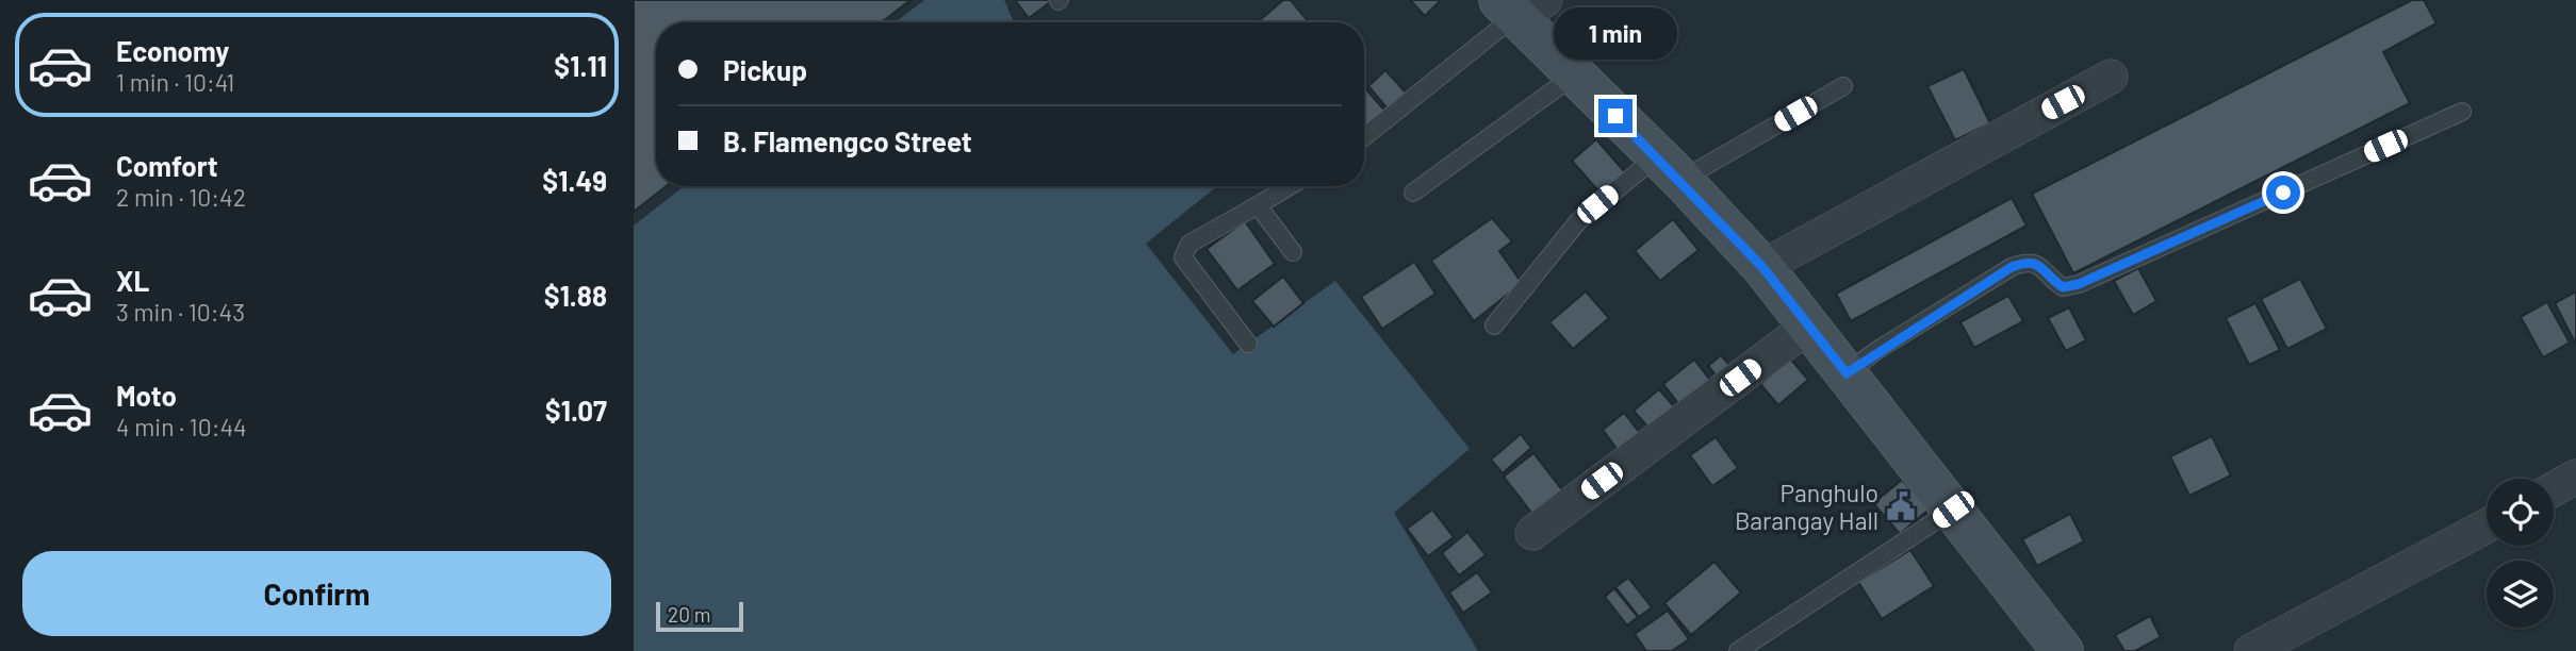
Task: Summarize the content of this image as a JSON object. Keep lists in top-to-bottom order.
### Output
{
  "places": {
    "public building": ["Panghulo Barangay Hall"]
  },
  "scale_bar": "20 m",
  "page": {
    "bubble": "1 min",
    "list": [
      {
        "name": "Economy",
        "note": "1 min · 10:41",
        "value": "$1.11"
      },
      {
        "name": "Comfort",
        "note": "2 min · 10:42",
        "value": "$1.49"
      },
      {
        "name": "XL",
        "note": "3 min · 10:43",
        "value": "$1.88"
      },
      {
        "name": "Moto",
        "note": "4 min · 10:44",
        "value": "$1.07"
      }
    ],
    "banner": ["Pickup", "B. Flamengco Street"],
    "buttons": "Confirm",
    "scale": "20 m"
  }
}
